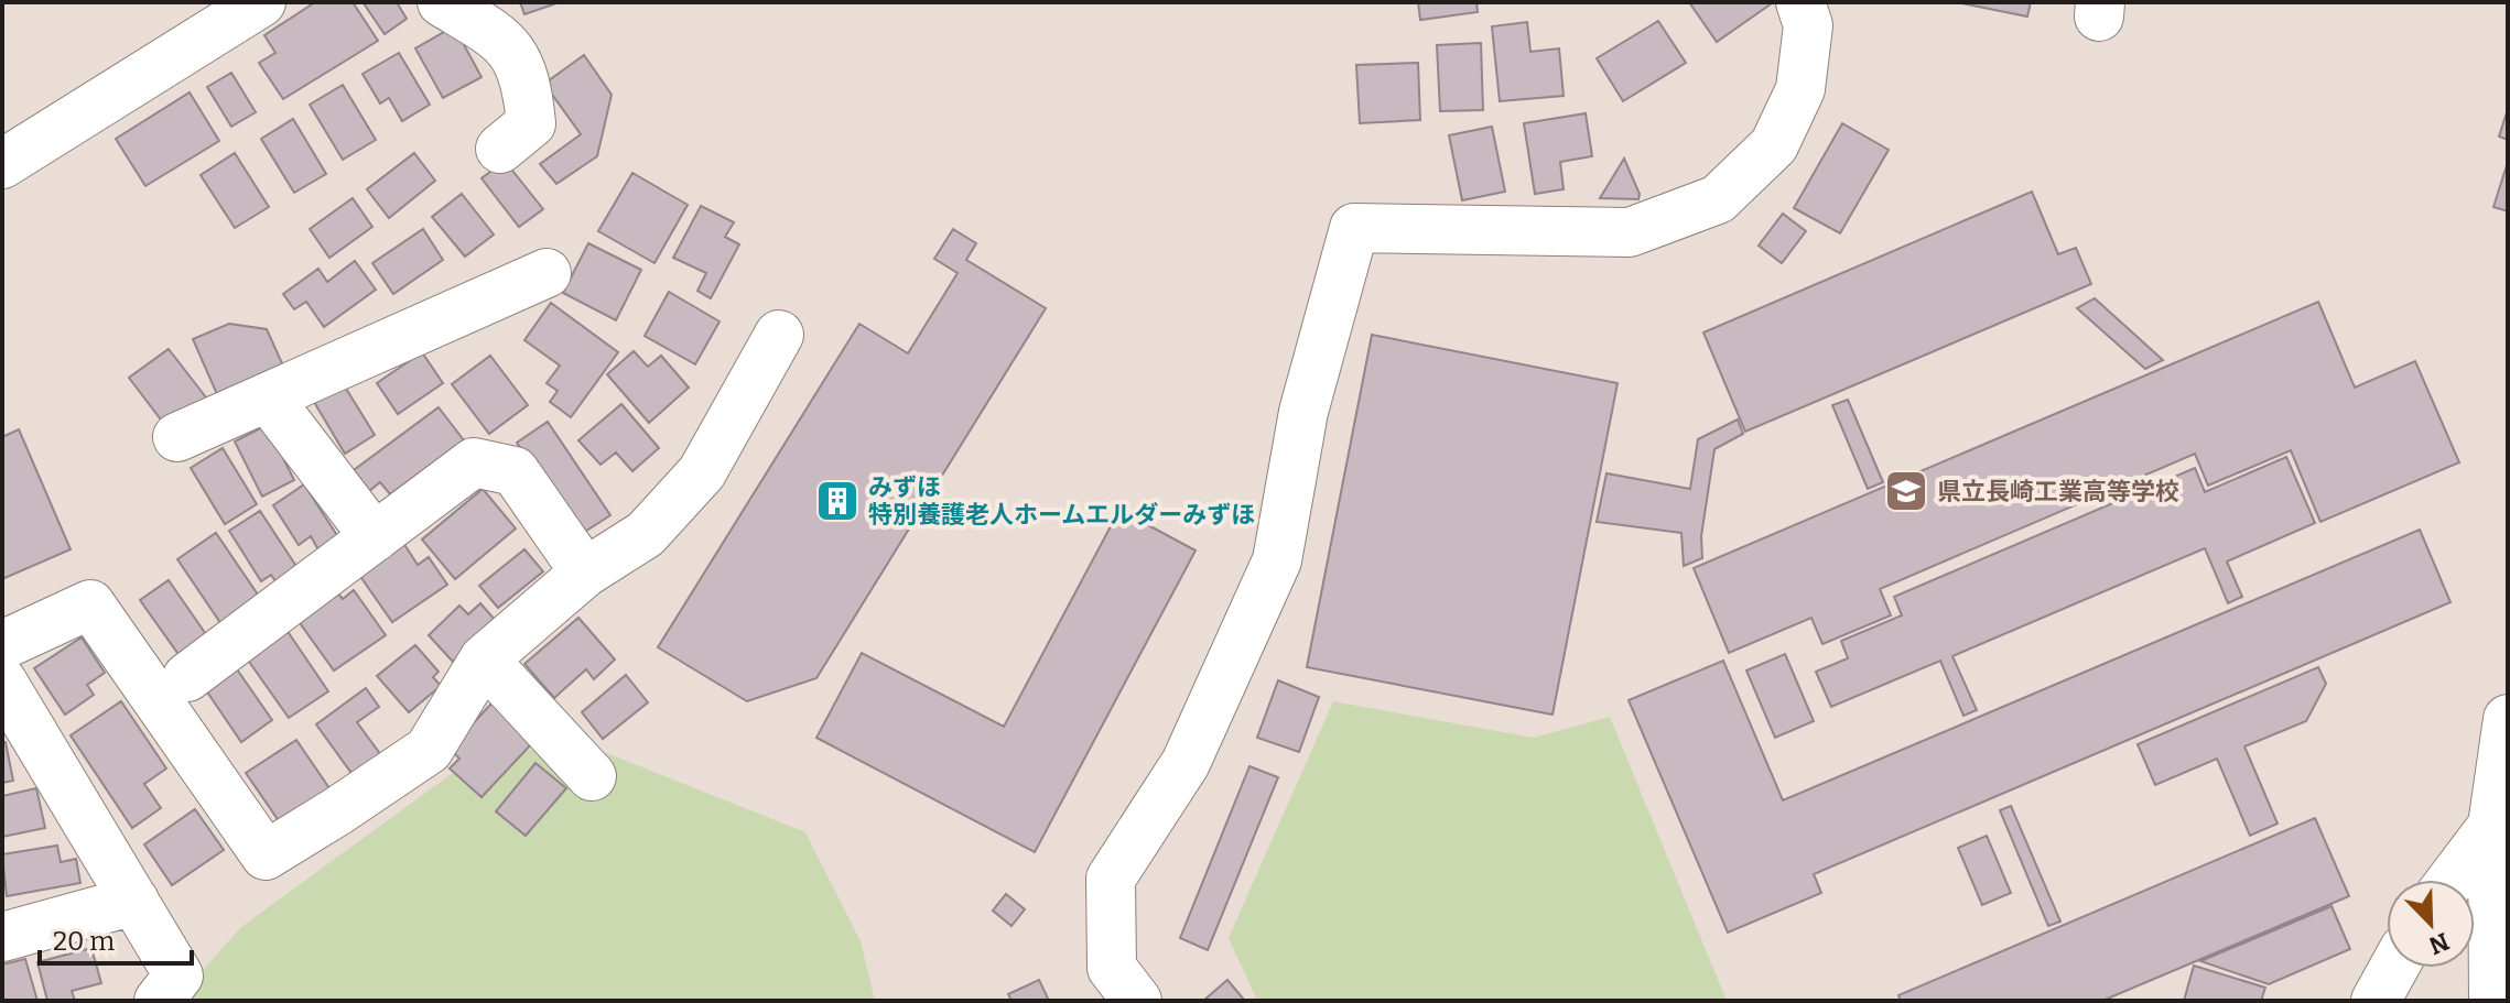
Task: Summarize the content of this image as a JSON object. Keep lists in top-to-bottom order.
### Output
{
  "places": {
    "school or university": ["県立長崎工業高等学校"],
    "building": ["みずほ 特別養護老人ホームエルダーみずほ"]
  },
  "scale_bar": "20 m",
  "north": "bottom right"
}
